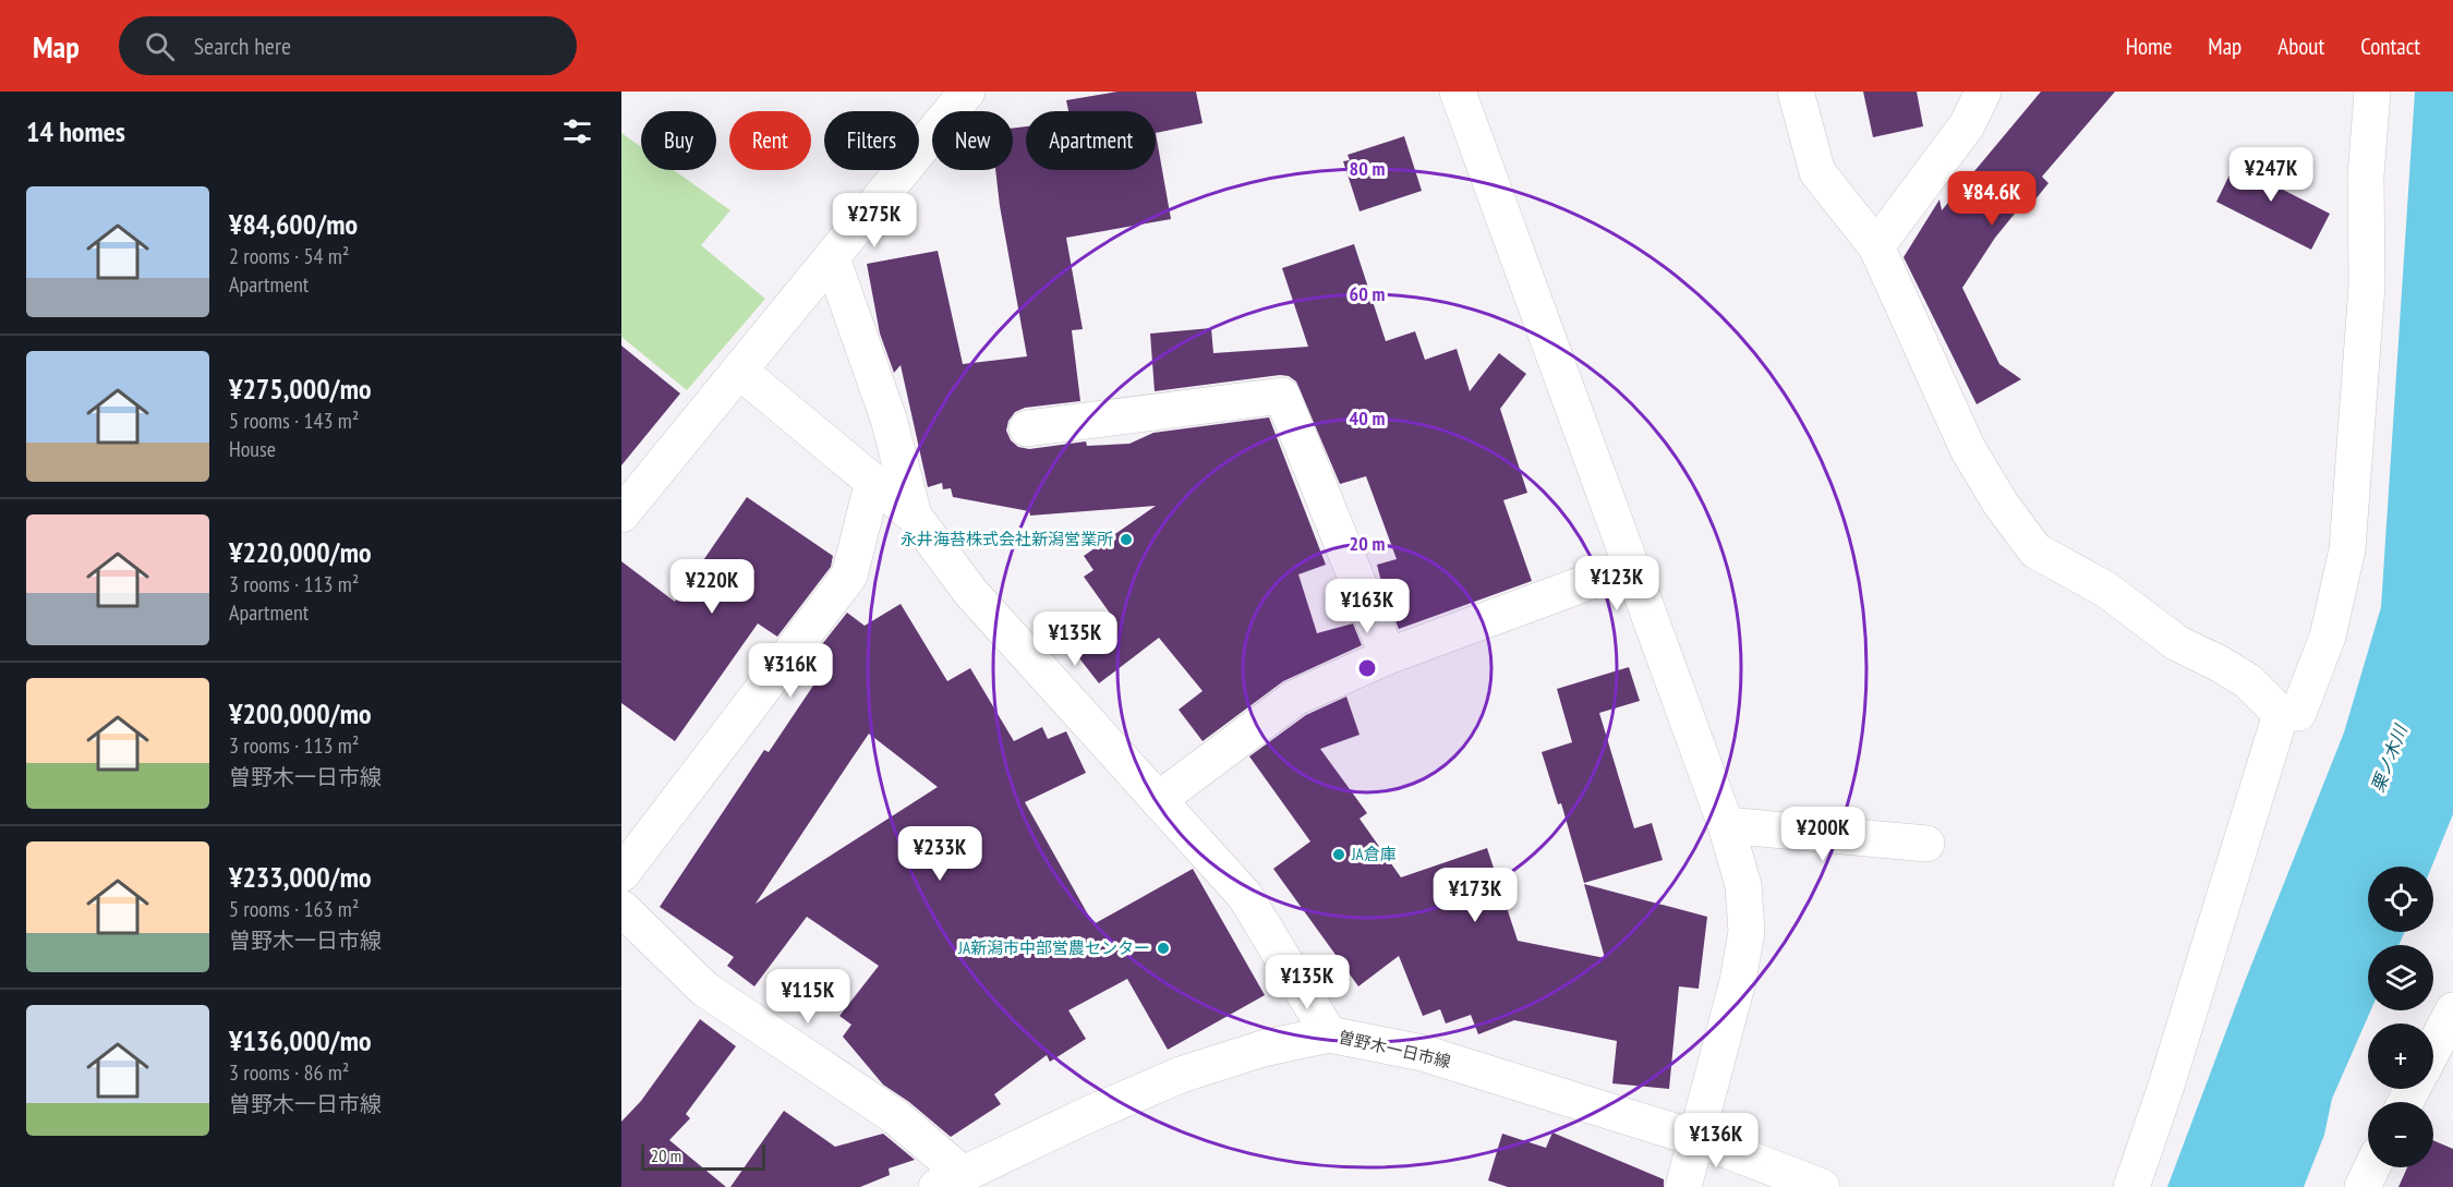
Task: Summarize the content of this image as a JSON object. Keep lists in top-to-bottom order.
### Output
{
  "streets": {
    "street": ["曽野木一日市線"]
  },
  "water": ["栗ノ木川"],
  "places": ["永井海苔株式会社新潟営業所", "JA倉庫", "JA新潟市中部営農センター"],
  "scale_bar": "20 m",
  "page": {
    "header": "Map",
    "search": "Search here",
    "nav": [
      "Home",
      "Map",
      "About",
      "Contact"
    ],
    "heading": "14 homes",
    "chip": [
      "Buy",
      "Rent",
      "Filters",
      "New",
      "Apartment"
    ],
    "price": [
      "¥247K",
      "¥84.6K",
      "¥275K",
      "¥123K",
      "¥220K",
      "¥163K",
      "¥135K",
      "¥316K",
      "¥200K",
      "¥233K",
      "¥173K",
      "¥135K",
      "¥115K",
      "¥136K"
    ],
    "list": [
      {
        "name": "¥84,600/mo",
        "note": "2 rooms · 54 m² · Apartment"
      },
      {
        "name": "¥275,000/mo",
        "note": "5 rooms · 143 m² · House"
      },
      {
        "name": "¥220,000/mo",
        "note": "3 rooms · 113 m² · Apartment"
      },
      {
        "name": "¥200,000/mo",
        "note": "3 rooms · 113 m² · 曽野木一日市線"
      },
      {
        "name": "¥233,000/mo",
        "note": "5 rooms · 163 m² · 曽野木一日市線"
      },
      {
        "name": "¥136,000/mo",
        "note": "3 rooms · 86 m² · 曽野木一日市線"
      }
    ],
    "map_buttons": ["+", "−"],
    "scale": "20 m"
  },
  "rings": [
    "80 m",
    "60 m",
    "40 m",
    "20 m"
  ]
}
